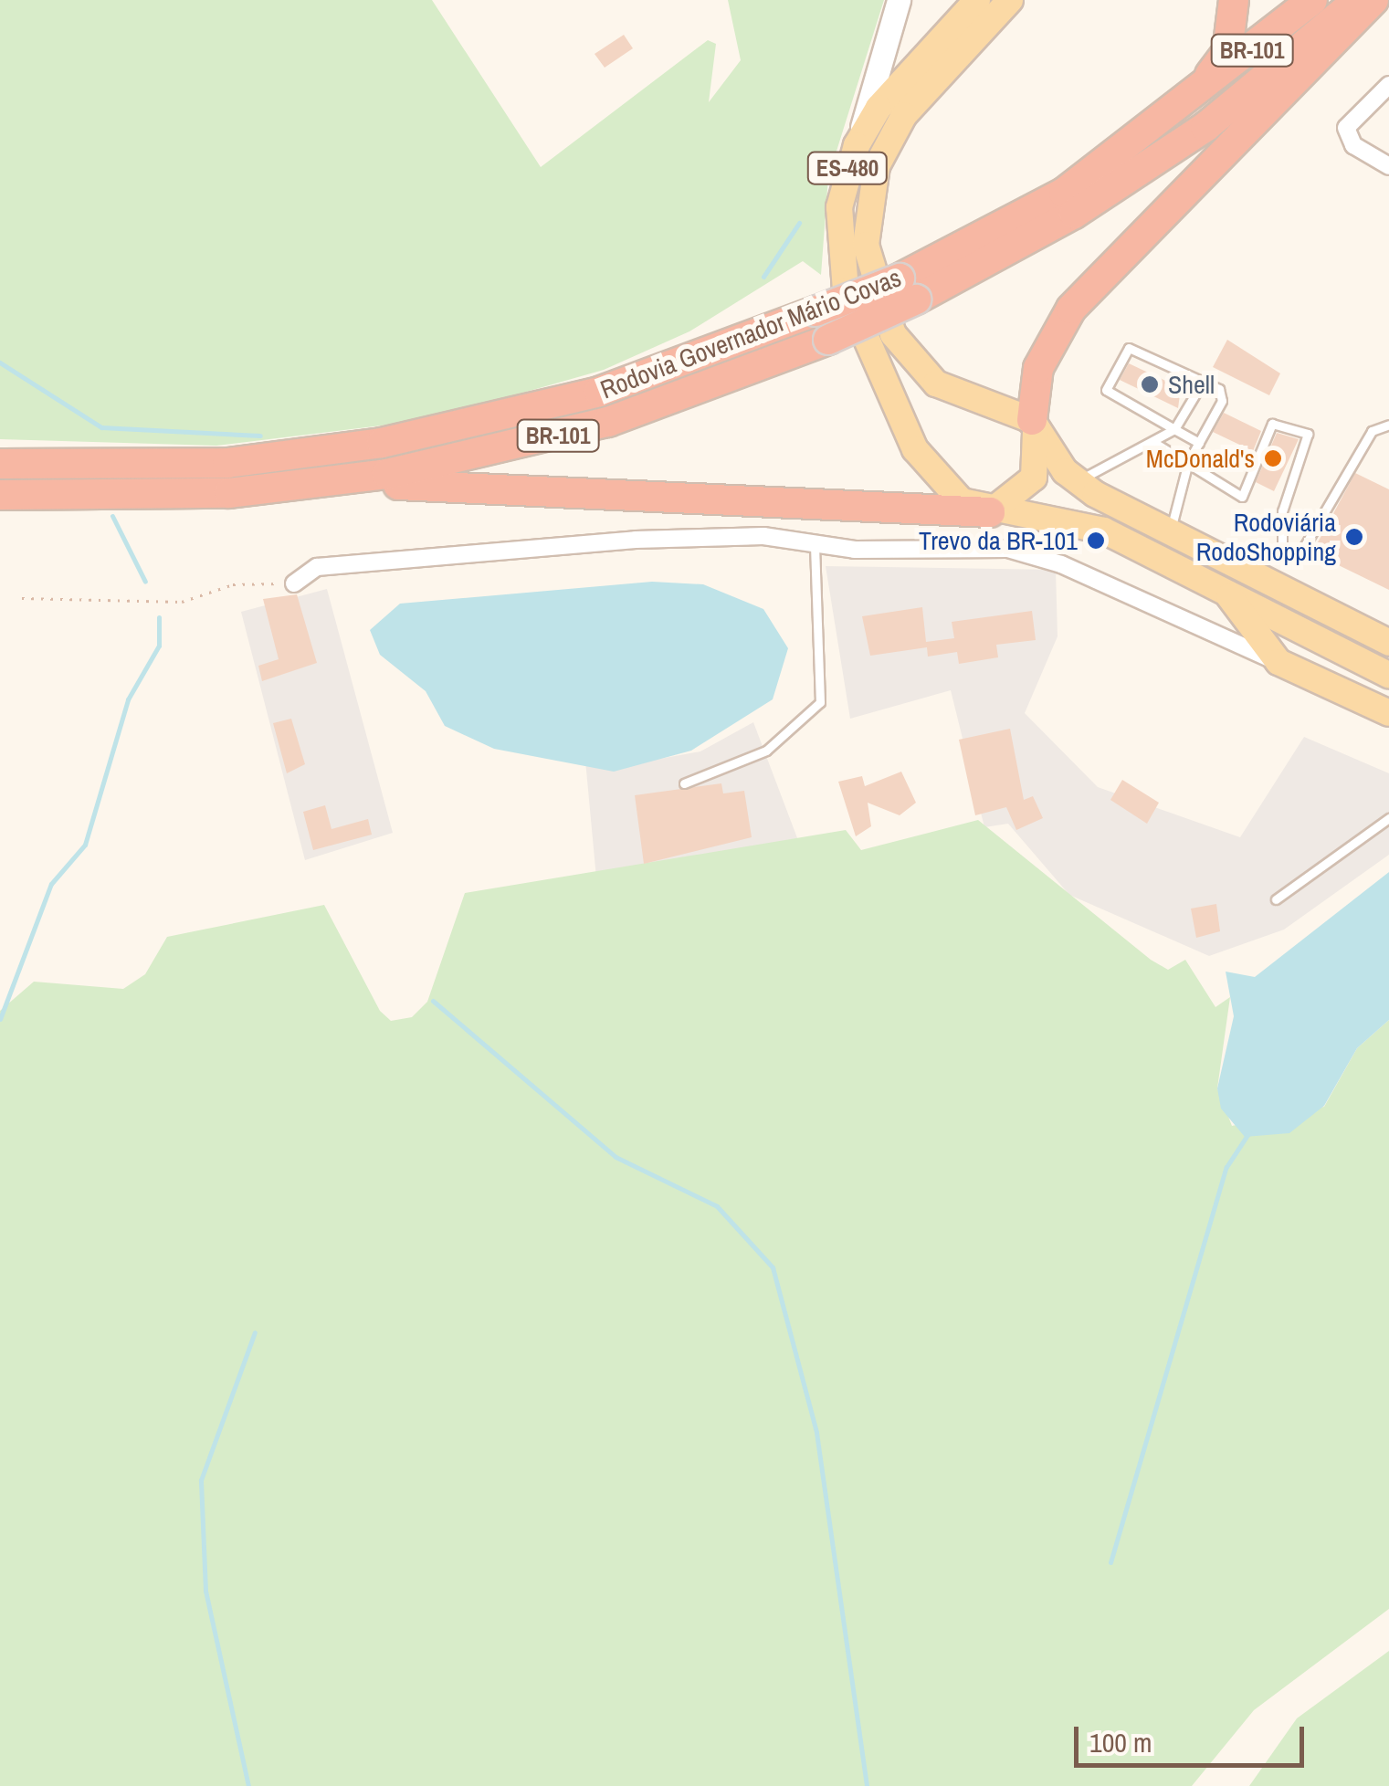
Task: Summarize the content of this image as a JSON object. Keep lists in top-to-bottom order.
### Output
{
  "streets": {
    "highway": ["BR-101", "Rodovia Governador Mário Covas"],
    "main road": ["ES-480"]
  },
  "places": [
    "Shell",
    "McDonald's",
    "Rodoviária RodoShopping",
    "Trevo da BR-101"
  ],
  "scale_bar": "100 m"
}
